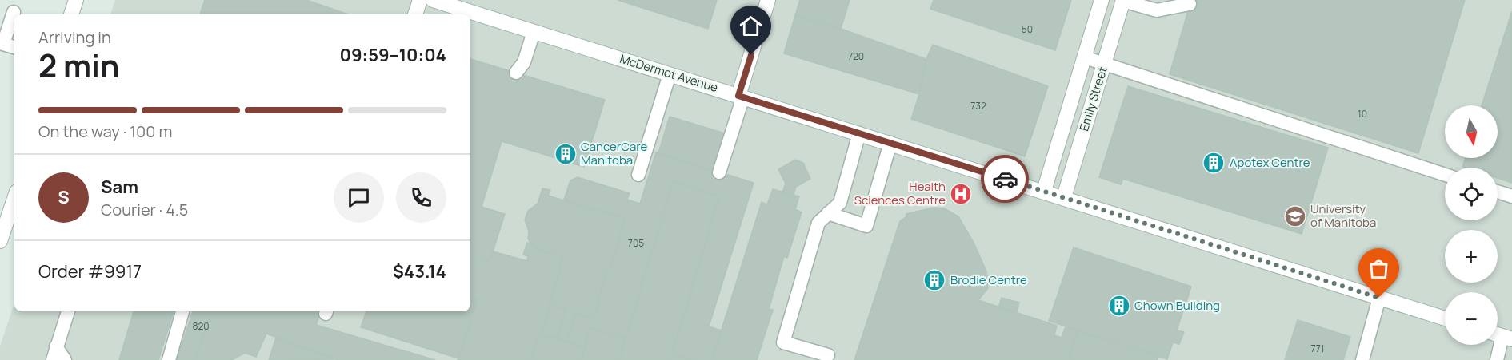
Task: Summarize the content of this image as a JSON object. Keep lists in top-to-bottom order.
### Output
{
  "streets": {
    "street": ["McDermot Avenue", "Emily Street"]
  },
  "crossings": [
    ["McDermot Avenue", "Emily Street"]
  ],
  "places": {
    "building": [
      "CancerCare Manitoba",
      "Apotex Centre",
      "Brodie Centre",
      "Chown Building"
    ],
    "hospital": ["Health Sciences Centre"],
    "school or university": ["University of Manitoba"]
  },
  "house_numbers": [
    "50",
    "720",
    "732",
    "10",
    "705",
    "820",
    "771"
  ],
  "north": "bottom",
  "page": {
    "heading": ["2 min", "Arriving in", "09:59–10:04"],
    "panel": [
      "Sam",
      "Courier · 4.5",
      "Order #9917",
      "$43.14"
    ],
    "bar": "On the way · 100 m",
    "map_buttons": ["+", "−"],
    "round": "S"
  }
}
